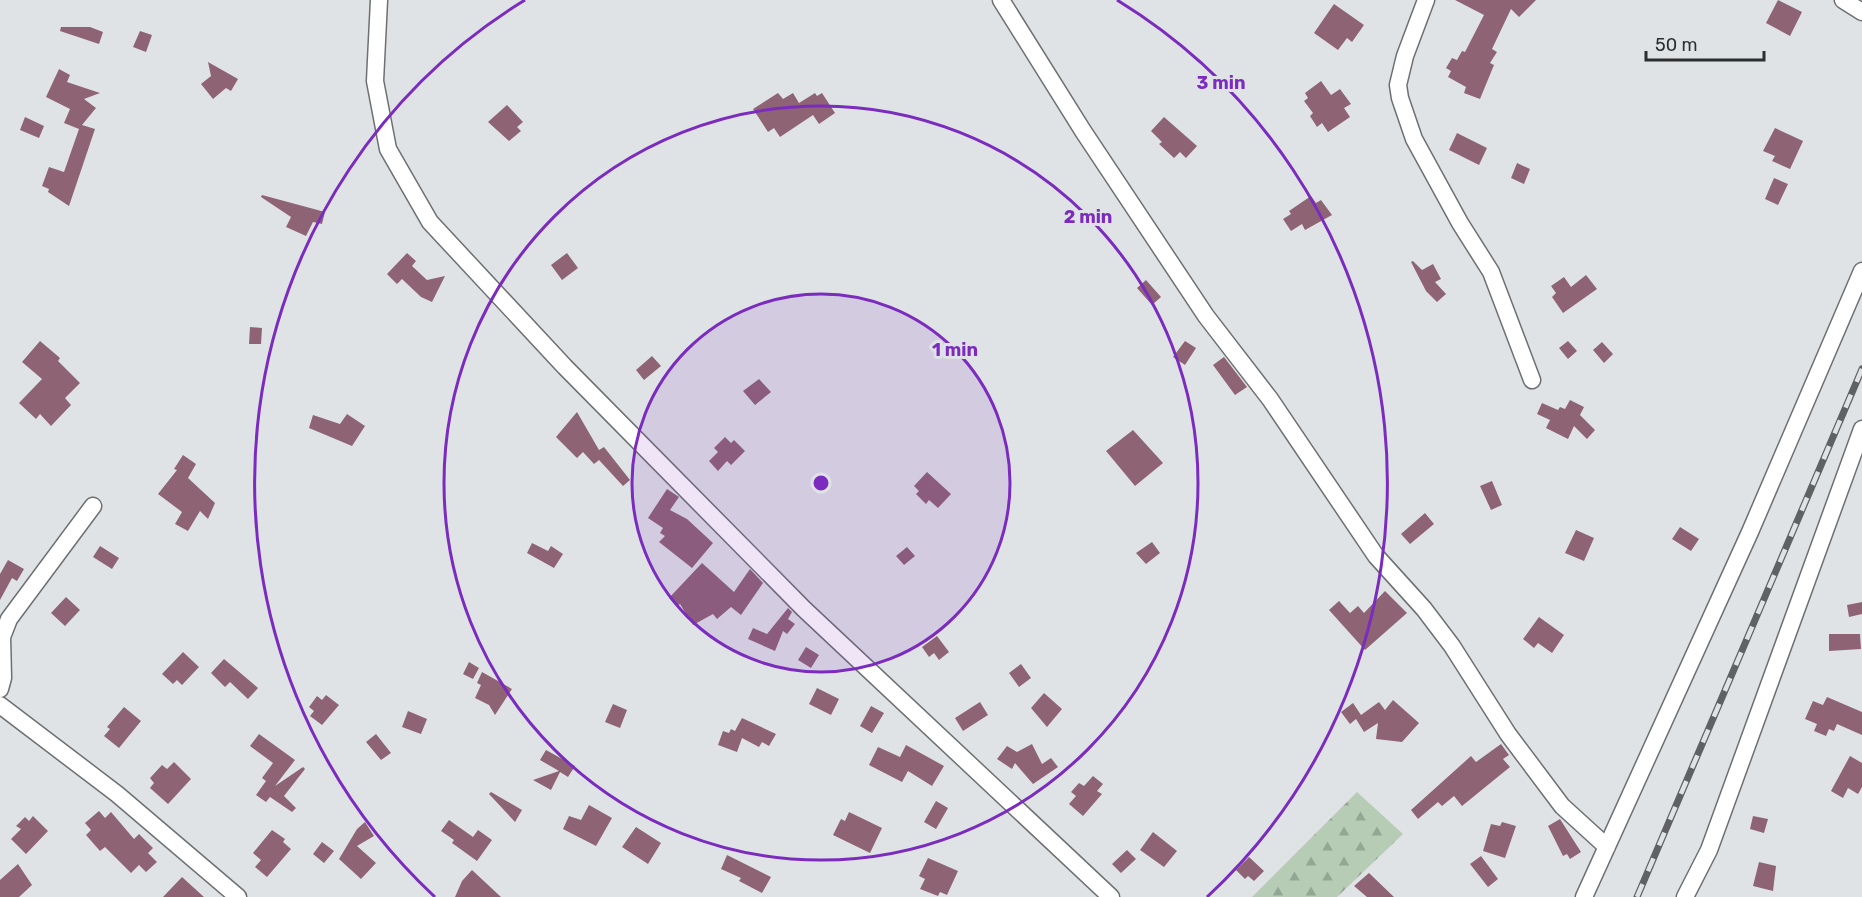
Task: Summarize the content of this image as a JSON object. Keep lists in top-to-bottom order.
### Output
{
  "scale_bar": "50 m",
  "rings": ["3 min", "2 min", "1 min"]
}
